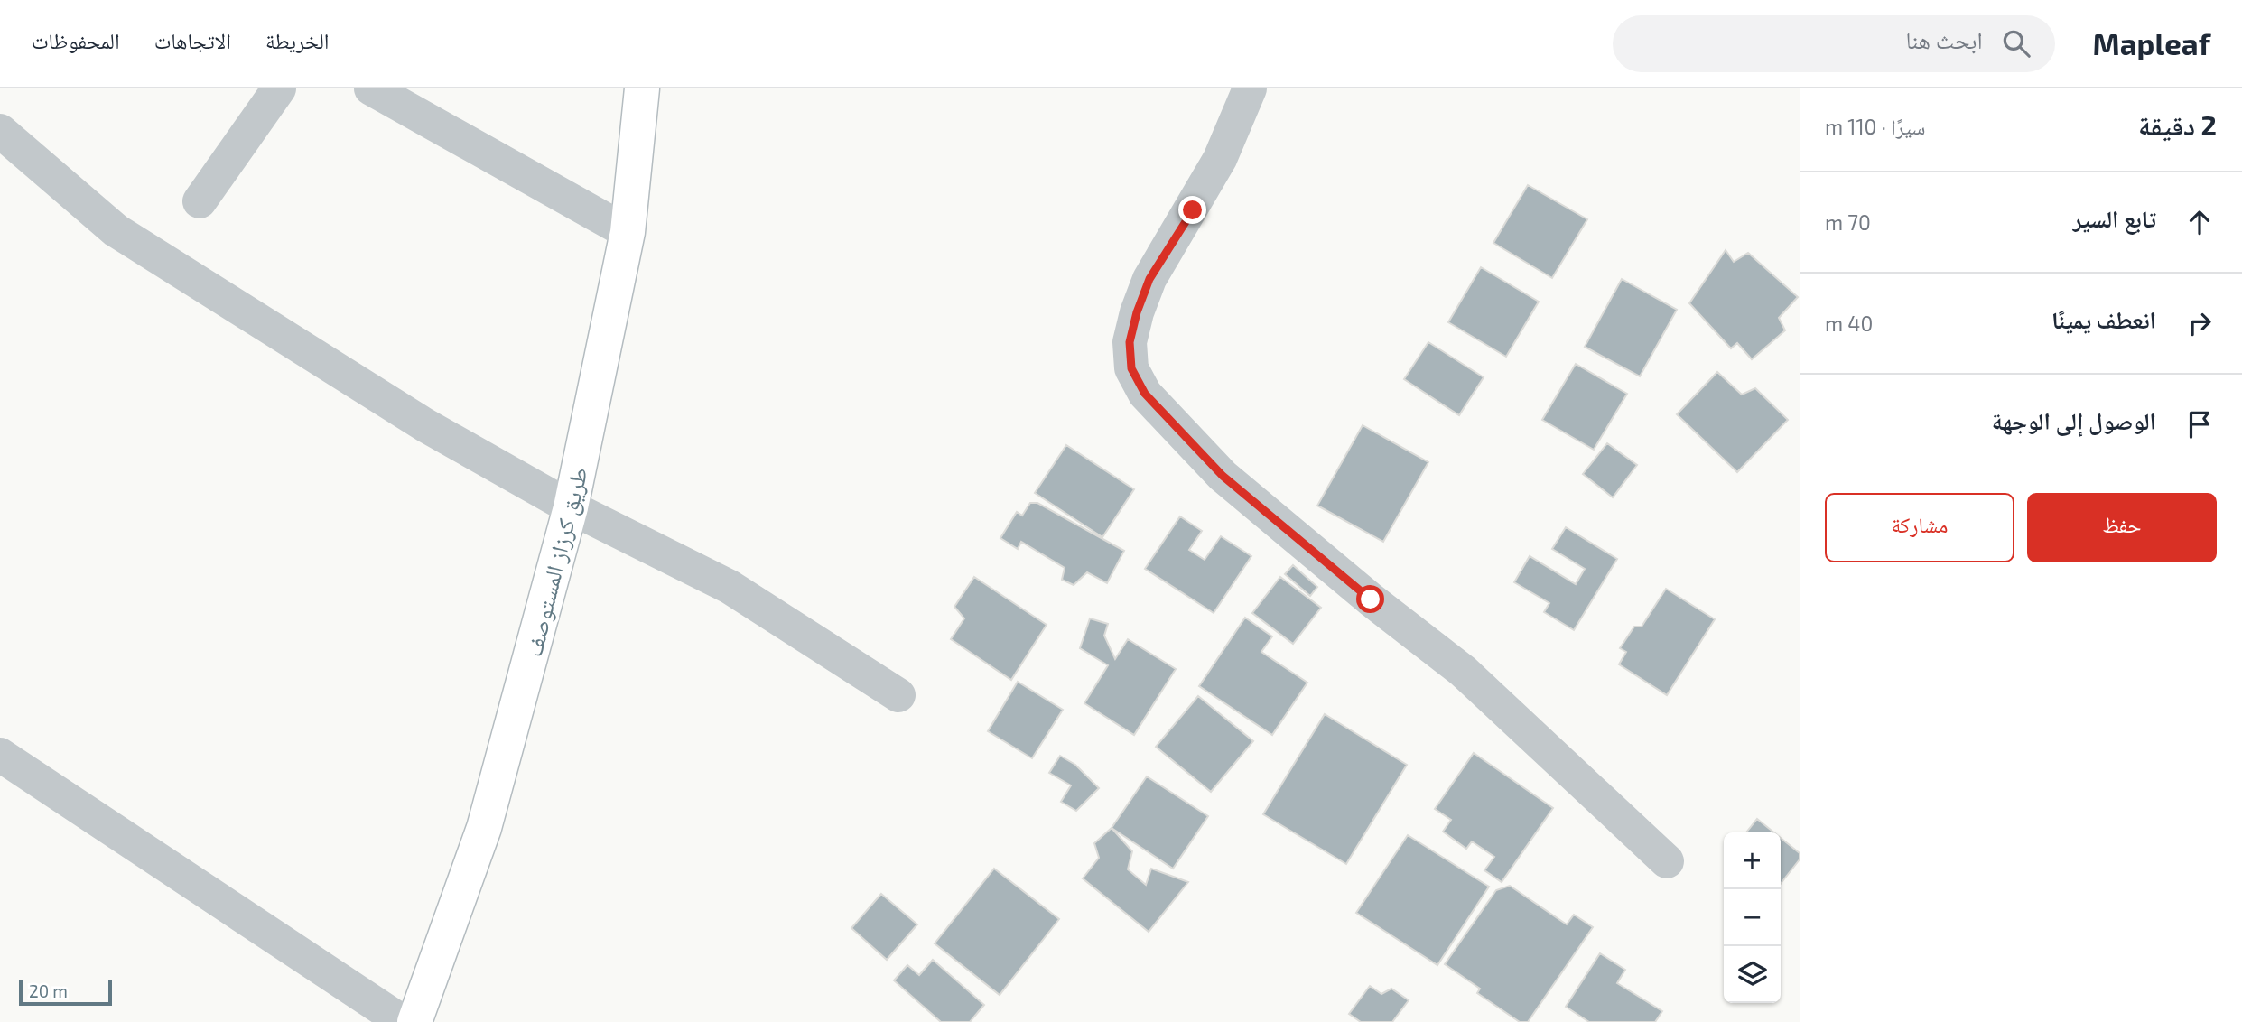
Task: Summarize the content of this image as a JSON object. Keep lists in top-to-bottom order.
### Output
{
  "streets": {
    "main road": ["طريق كرزاز المستوصف"]
  },
  "scale_bar": "20 m",
  "page": {
    "header": "Mapleaf",
    "search": "ابحث هنا",
    "nav": ["الخريطة", "الاتجاهات", "المحفوظات"],
    "heading": ["2 دقيقة", "سيرًا · 110 m"],
    "list": [
      ["تابع السير", "70 m"],
      ["انعطف يمينًا", "40 m"],
      "الوصول إلى الوجهة"
    ],
    "buttons": ["حفظ", "مشاركة"],
    "map_buttons": ["+", "−"],
    "scale": "20 m"
  }
}
